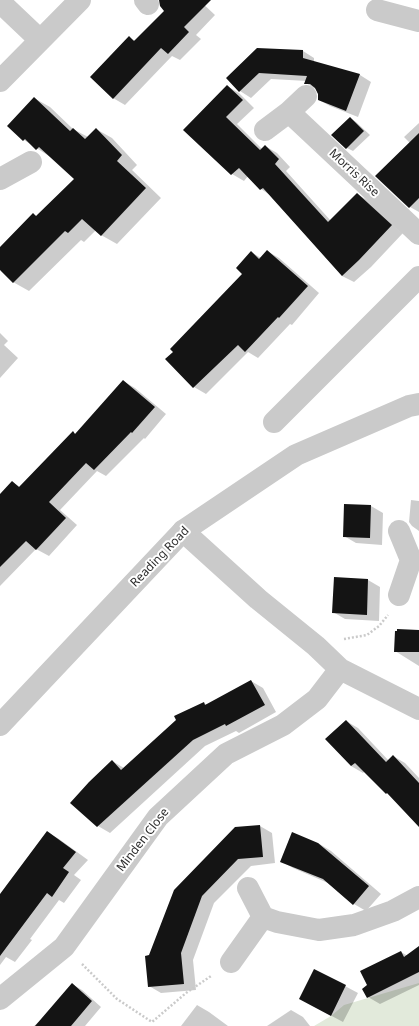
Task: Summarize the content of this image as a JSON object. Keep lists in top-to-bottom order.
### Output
{
  "streets": {
    "street": ["Morris Rise", "Reading Road", "Minden Close"]
  }
}
